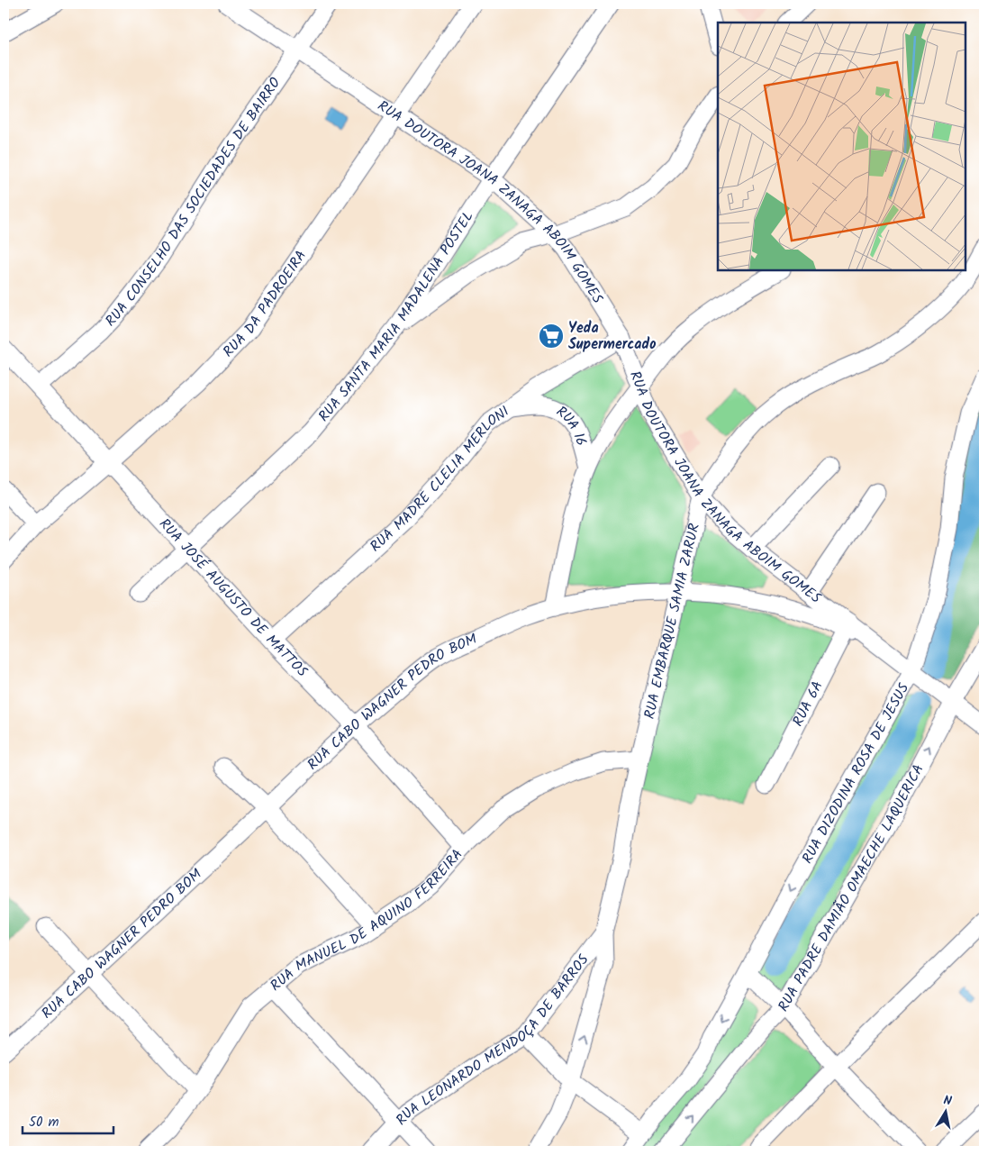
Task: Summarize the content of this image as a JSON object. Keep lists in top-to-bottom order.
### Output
{
  "streets": {
    "street": [
      "RUA CONSELHO DAS SOCIEDADES DE BAIRRO",
      "RUA DOUTORA JOANA ZANAGA ABOIM GOMES",
      "RUA DA PADROEIRA",
      "RUA SANTA MARIA MADALENA POSTEL",
      "RUA 16",
      "RUA MADRE CLELIA MERLONI",
      "RUA JOSÉ AUGUSTO DE MATTOS",
      "RUA EMBARQUE SAMIA ZARUR",
      "RUA CABO WAGNER PEDRO BOM",
      "RUA 6A",
      "RUA DIZODINA ROSA DE JESUS",
      "RUA PADRE DAMIÃO OMAECHE LAQUERICA",
      "RUA MANUEL DE AQUINO FERREIRA",
      "RUA LEONARDO MENDOÇA DE BARROS"
    ]
  },
  "crossings": [
    ["RUA CONSELHO DAS SOCIEDADES DE BAIRRO", "RUA DOUTORA JOANA ZANAGA ABOIM GOMES"],
    ["RUA CONSELHO DAS SOCIEDADES DE BAIRRO", "RUA JOSÉ AUGUSTO DE MATTOS"],
    ["RUA DOUTORA JOANA ZANAGA ABOIM GOMES", "RUA DA PADROEIRA"],
    ["RUA DOUTORA JOANA ZANAGA ABOIM GOMES", "RUA SANTA MARIA MADALENA POSTEL"],
    ["RUA DOUTORA JOANA ZANAGA ABOIM GOMES", "RUA MADRE CLELIA MERLONI"],
    ["RUA DOUTORA JOANA ZANAGA ABOIM GOMES", "RUA EMBARQUE SAMIA ZARUR"],
    ["RUA DOUTORA JOANA ZANAGA ABOIM GOMES", "RUA CABO WAGNER PEDRO BOM"],
    ["RUA DOUTORA JOANA ZANAGA ABOIM GOMES", "RUA 6A"],
    ["RUA DOUTORA JOANA ZANAGA ABOIM GOMES", "RUA DIZODINA ROSA DE JESUS"],
    ["RUA DOUTORA JOANA ZANAGA ABOIM GOMES", "RUA PADRE DAMIÃO OMAECHE LAQUERICA"],
    ["RUA DA PADROEIRA", "RUA JOSÉ AUGUSTO DE MATTOS"],
    ["RUA SANTA MARIA MADALENA POSTEL", "RUA JOSÉ AUGUSTO DE MATTOS"],
    ["RUA 16", "RUA MADRE CLELIA MERLONI"],
    ["RUA MADRE CLELIA MERLONI", "RUA JOSÉ AUGUSTO DE MATTOS"],
    ["RUA JOSÉ AUGUSTO DE MATTOS", "RUA CABO WAGNER PEDRO BOM"],
    ["RUA JOSÉ AUGUSTO DE MATTOS", "RUA MANUEL DE AQUINO FERREIRA"],
    ["RUA EMBARQUE SAMIA ZARUR", "RUA CABO WAGNER PEDRO BOM"],
    ["RUA EMBARQUE SAMIA ZARUR", "RUA MANUEL DE AQUINO FERREIRA"],
    ["RUA EMBARQUE SAMIA ZARUR", "RUA LEONARDO MENDOÇA DE BARROS"],
    ["RUA CABO WAGNER PEDRO BOM", "RUA 6A"]
  ],
  "places": {
    "supermarket": ["Yeda Supermercado"]
  },
  "scale_bar": "50 m",
  "north": "top"
}
